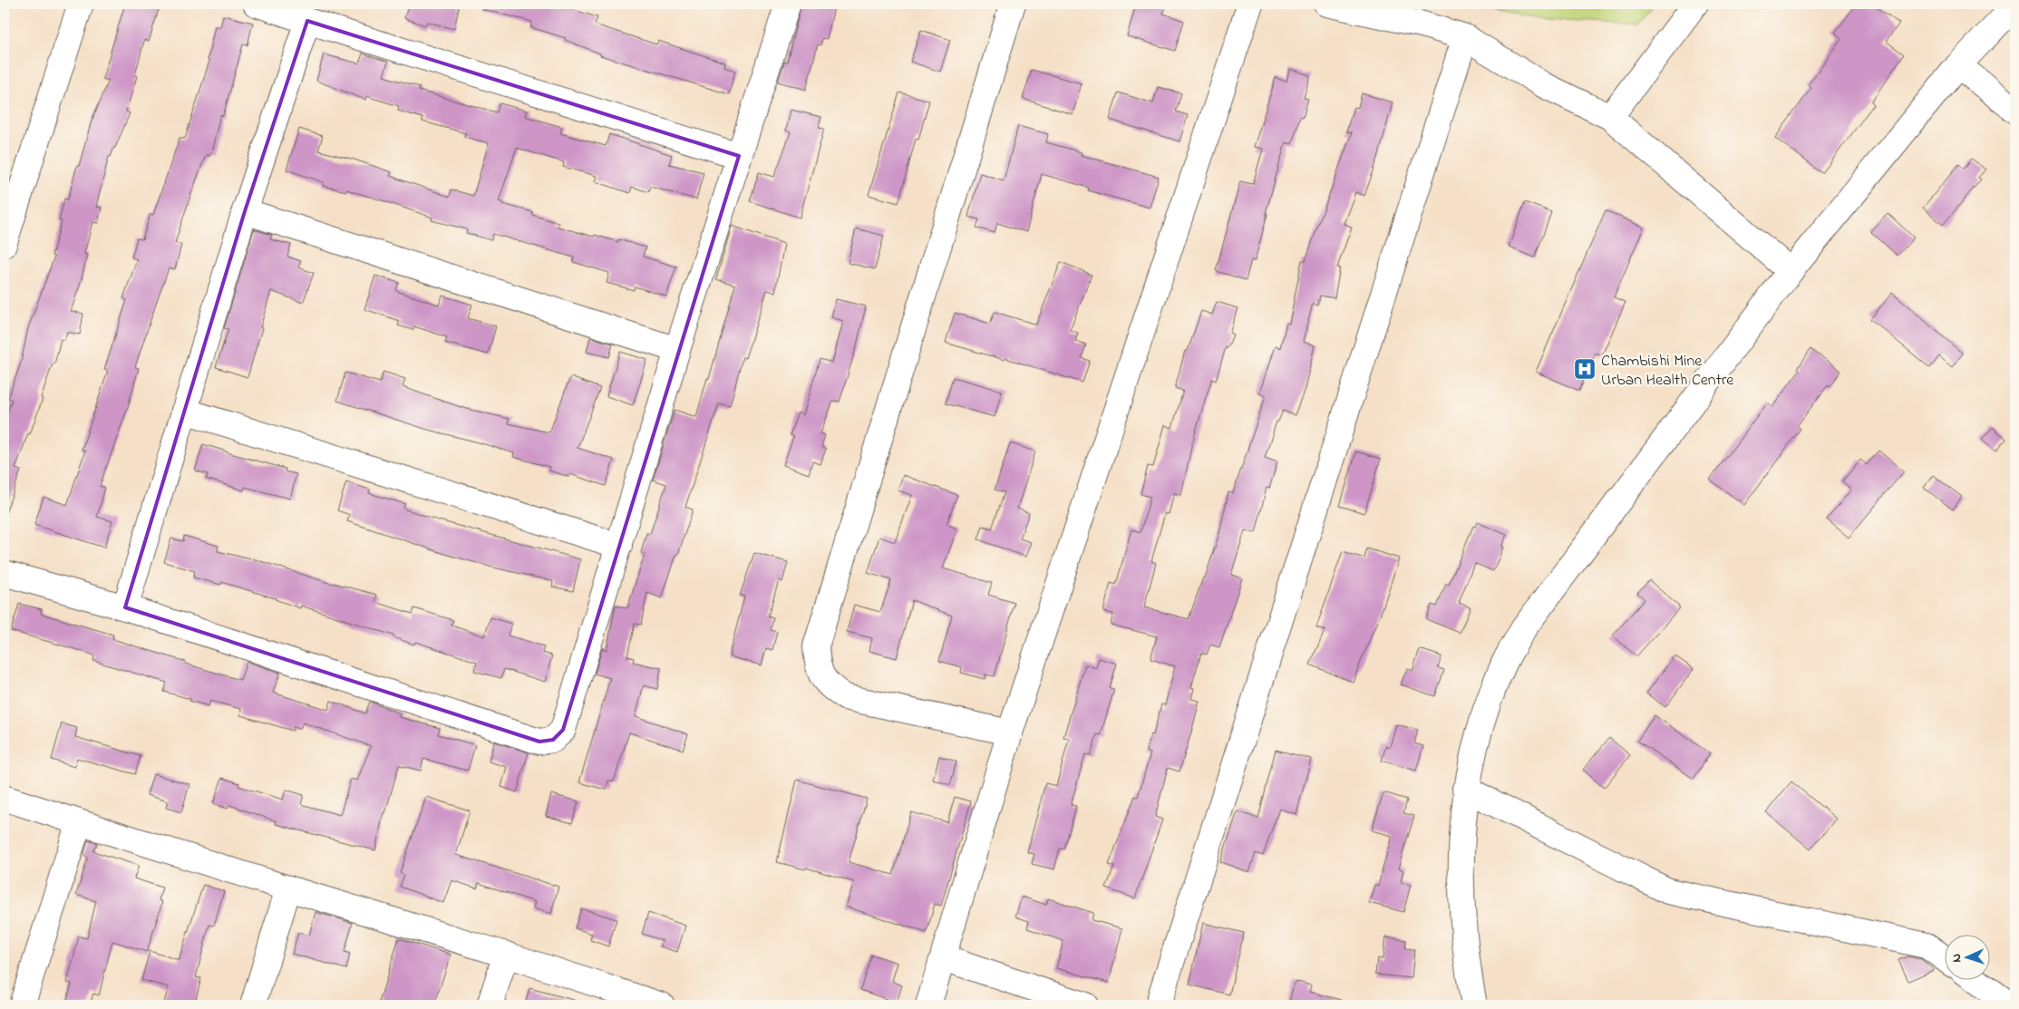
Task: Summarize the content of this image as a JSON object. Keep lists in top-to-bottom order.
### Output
{
  "places": {
    "hospital": ["Chambishi Mine Urban Health Centre"]
  },
  "north": "left"
}
